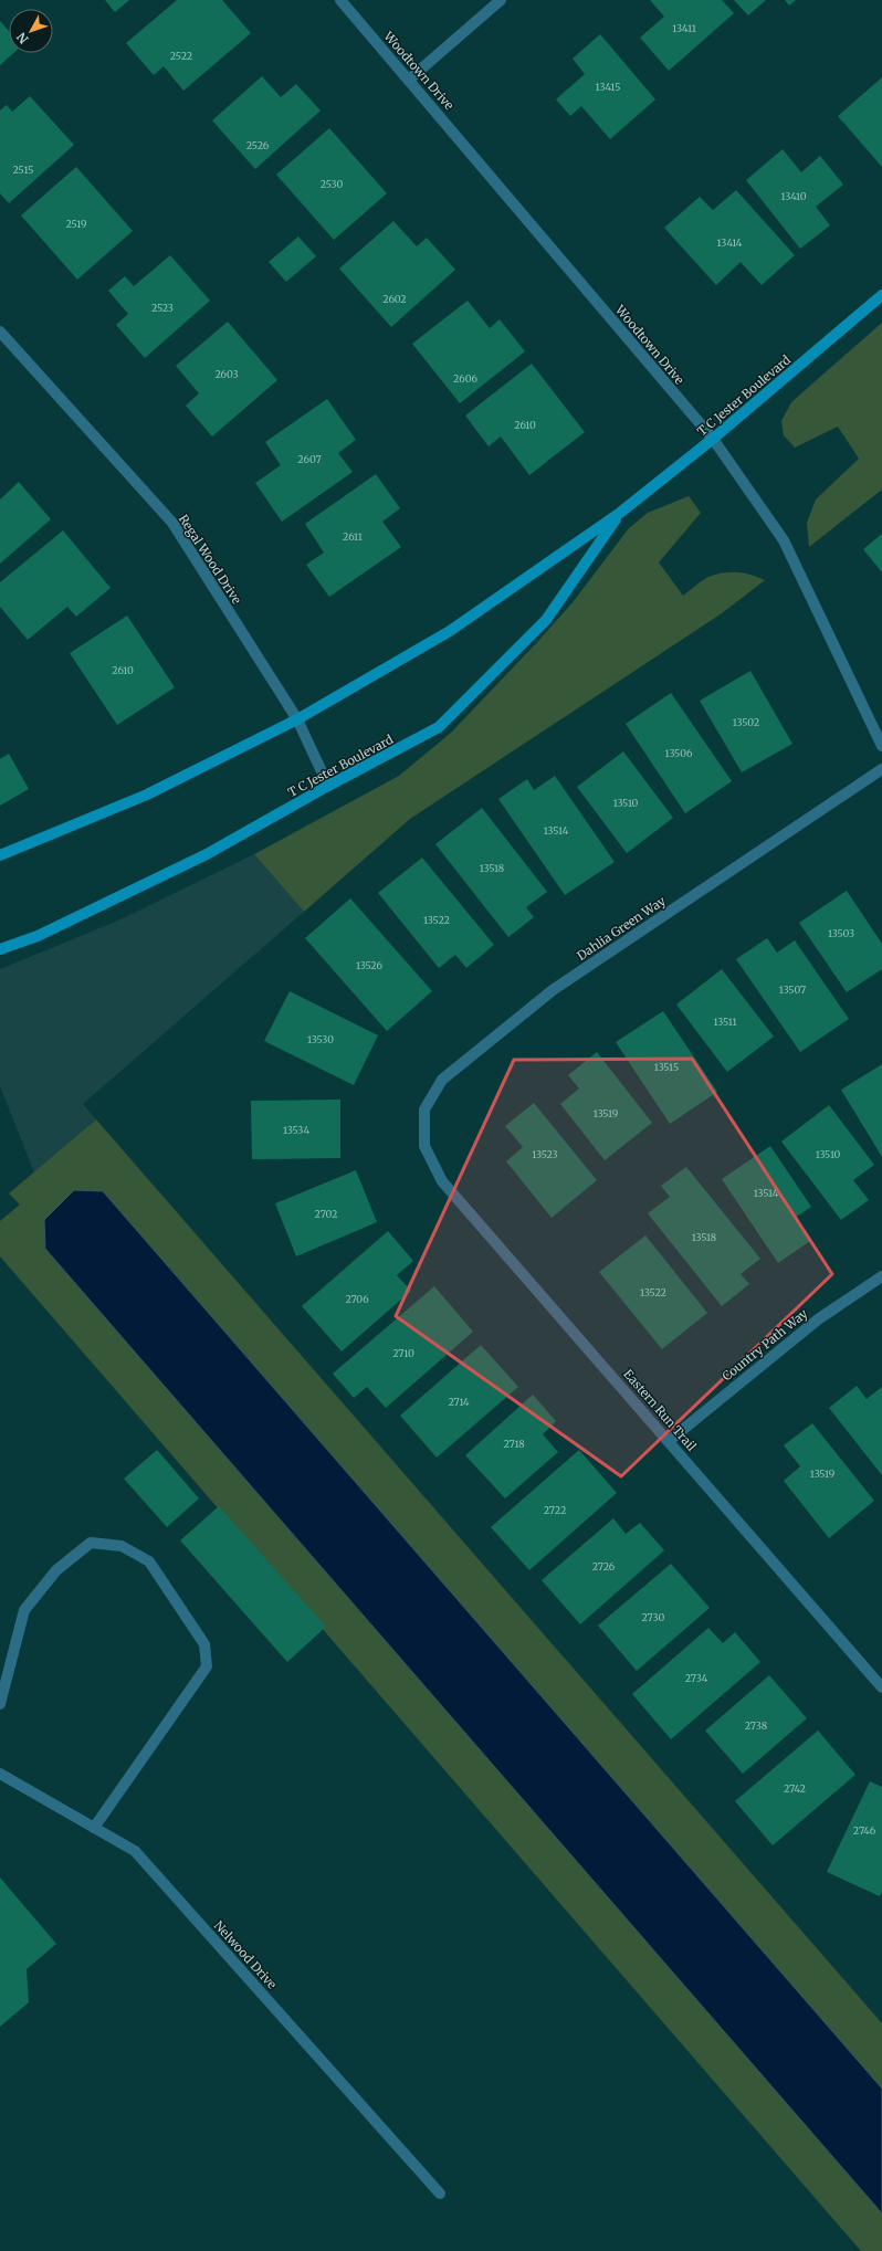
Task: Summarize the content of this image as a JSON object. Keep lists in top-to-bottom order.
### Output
{
  "streets": {
    "street": [
      "Woodtown Drive",
      "T C Jester Boulevard",
      "Regal Wood Drive",
      "Dahlia Green Way",
      "Country Path Way",
      "Eastern Run Trail",
      "Nelwood Drive"
    ]
  },
  "crossings": [
    ["Woodtown Drive", "T C Jester Boulevard"],
    ["T C Jester Boulevard", "Regal Wood Drive"],
    ["Dahlia Green Way", "Eastern Run Trail"],
    ["Country Path Way", "Eastern Run Trail"]
  ],
  "house_numbers": [
    "13411",
    "2522",
    "13415",
    "2526",
    "2515",
    "2530",
    "13410",
    "2519",
    "13414",
    "2602",
    "2523",
    "2603",
    "2606",
    "2610",
    "2607",
    "2611",
    "2610",
    "13502",
    "13506",
    "13510",
    "13514",
    "13518",
    "13522",
    "13503",
    "13526",
    "13507",
    "13511",
    "13530",
    "13515",
    "13519",
    "13534",
    "13523",
    "13510",
    "13514",
    "2702",
    "13518",
    "13522",
    "2706",
    "2710",
    "2714",
    "2718",
    "13519",
    "2722",
    "2726",
    "2730",
    "2734",
    "2738",
    "2742",
    "2746"
  ],
  "north": "bottom left"
}
